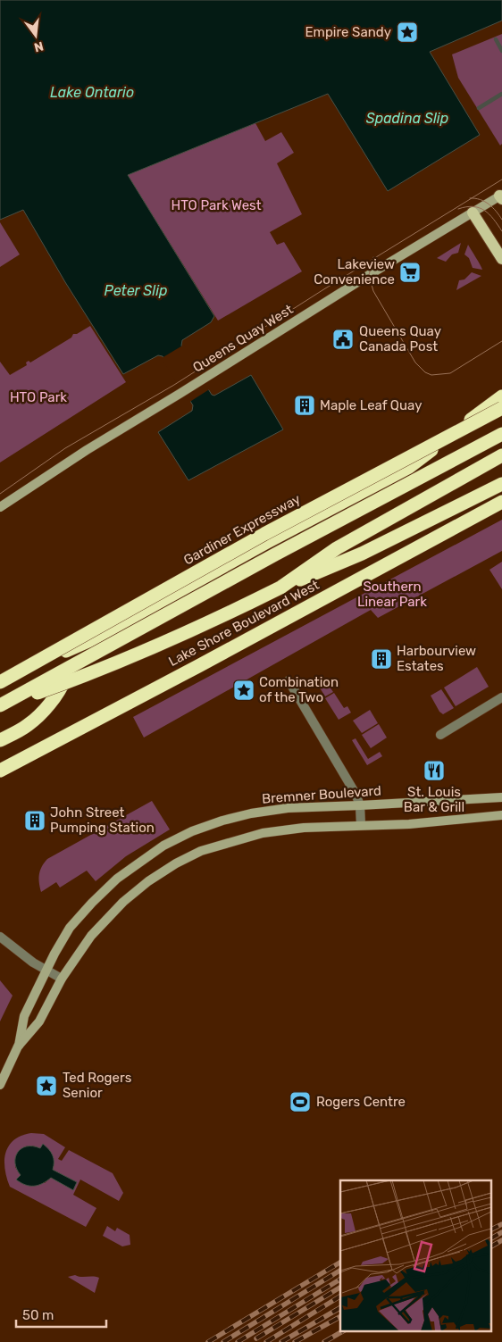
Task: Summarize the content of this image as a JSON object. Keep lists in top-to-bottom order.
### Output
{
  "streets": {
    "highway": ["Gardiner Expressway", "Lake Shore Boulevard West"],
    "street": ["Queens Quay West", "Bremner Boulevard"]
  },
  "water": ["Lake Ontario", "Spadina Slip", "Peter Slip"],
  "parks": ["HTO Park West", "HTO Park", "Southern Linear Park"],
  "places": {
    "place": ["Empire Sandy", "Combination of the Two", "Ted Rogers Senior"],
    "supermarket": ["Lakeview Convenience"],
    "public building": ["Queens Quay Canada Post"],
    "building": ["Maple Leaf Quay", "Harbourview Estates", "John Street Pumping Station"],
    "restaurant": ["St. Louis Bar & Grill"],
    "sports": ["Rogers Centre"]
  },
  "scale_bar": "50 m",
  "north": "bottom"
}
